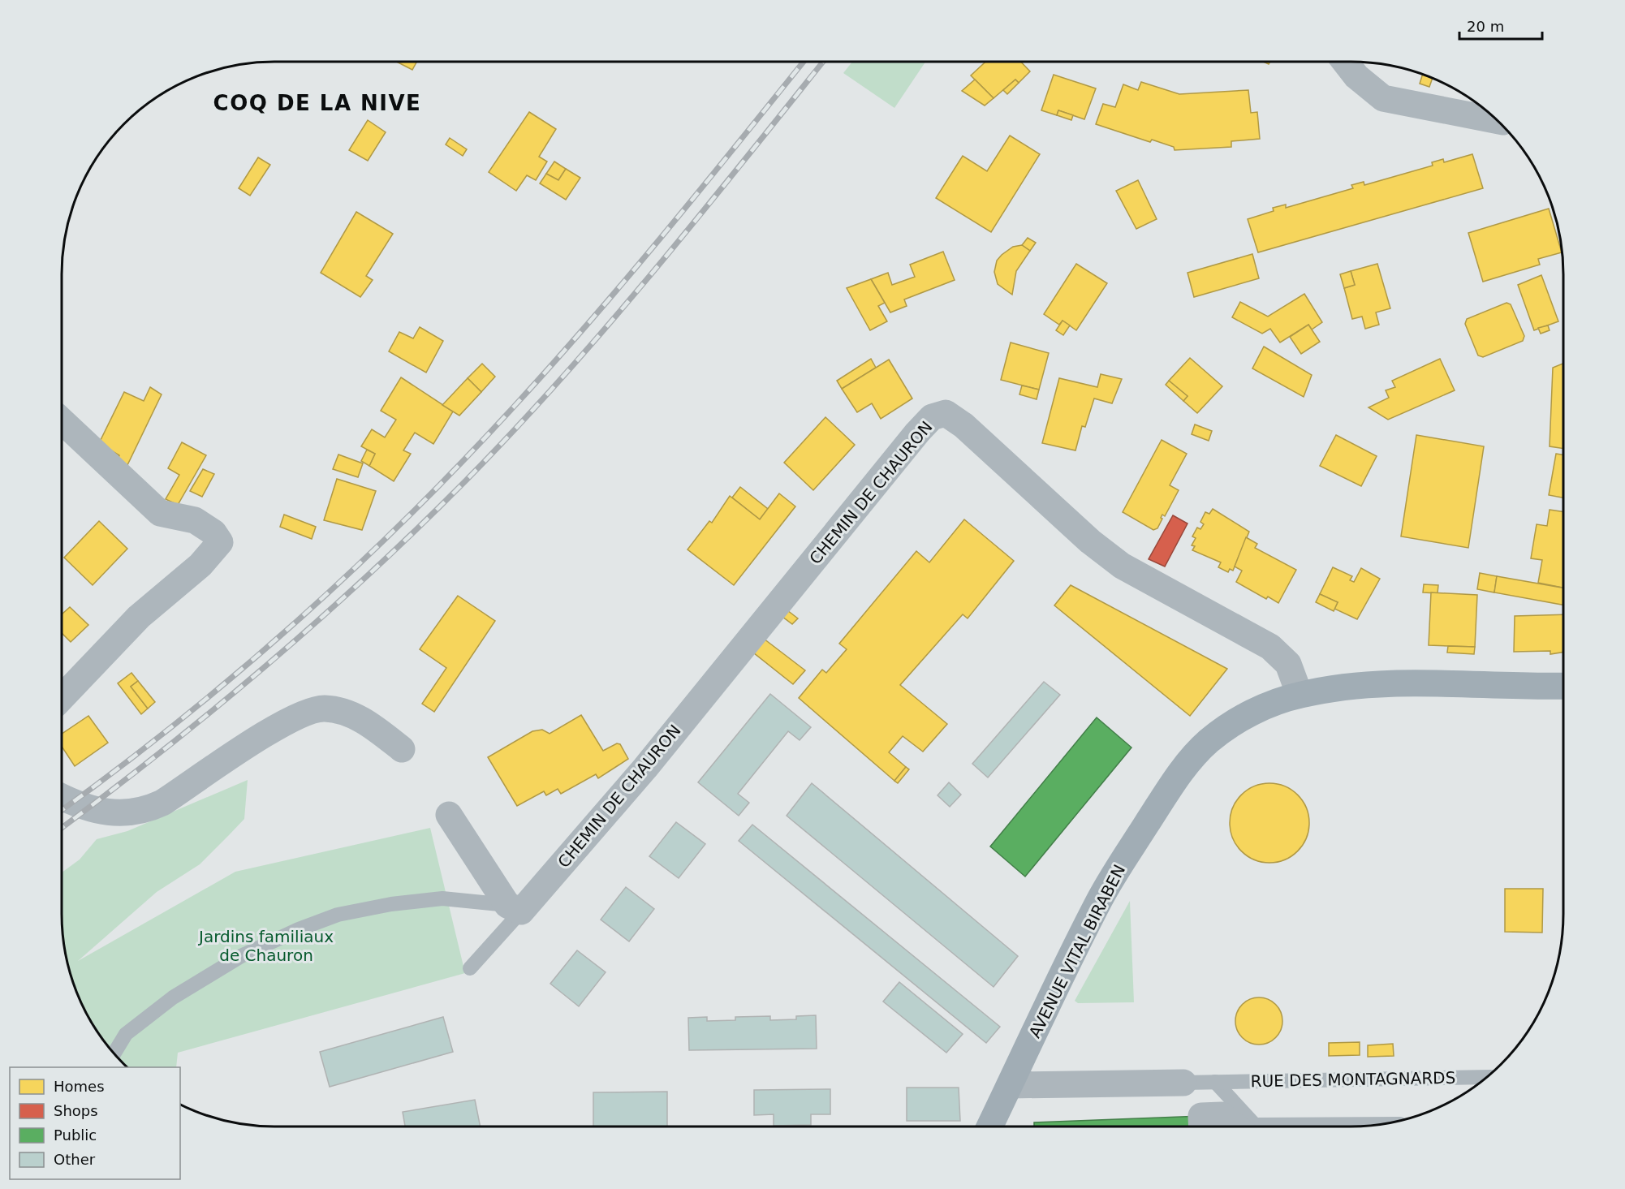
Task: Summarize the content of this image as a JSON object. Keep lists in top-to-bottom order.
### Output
{
  "streets": {
    "main road": ["AVENUE VITAL BIRABEN"],
    "street": ["CHEMIN DE CHAURON", "RUE DES MONTAGNARDS"]
  },
  "crossings": [
    ["CHEMIN DE CHAURON", "AVENUE VITAL BIRABEN"],
    ["AVENUE VITAL BIRABEN", "RUE DES MONTAGNARDS"]
  ],
  "districts": ["COQ DE LA NIVE"],
  "parks": ["Jardins familiaux de Chauron"],
  "legend": [
    "Homes",
    "Shops",
    "Public",
    "Other"
  ],
  "scale_bar": "20 m"
}
